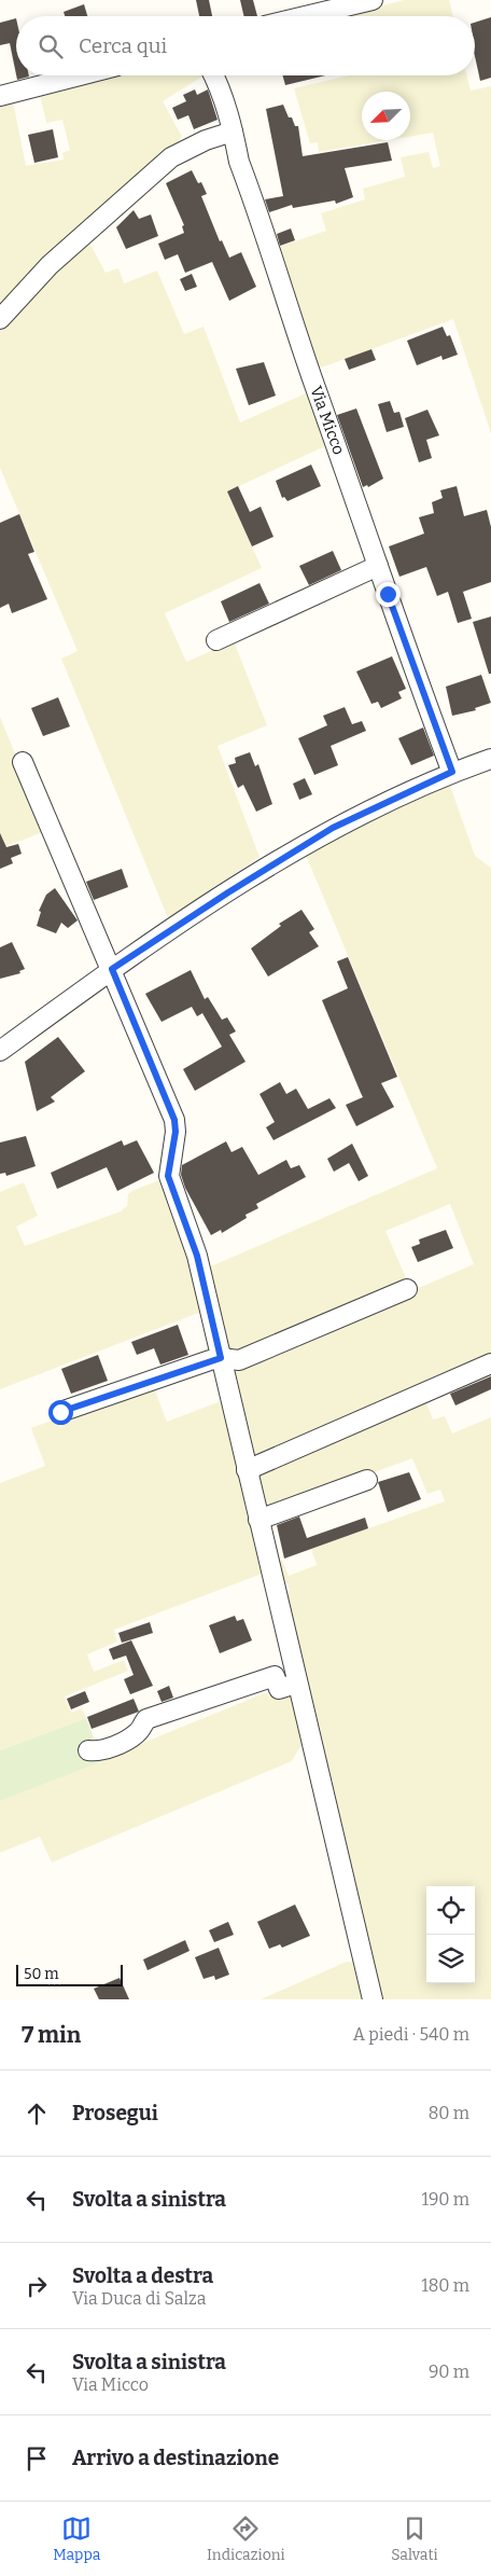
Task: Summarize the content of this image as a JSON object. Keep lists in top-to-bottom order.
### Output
{
  "streets": {
    "street": ["Via Micco"]
  },
  "scale_bar": "50 m",
  "north": "bottom left",
  "page": {
    "search": "Cerca qui",
    "scale": "50 m",
    "heading": ["7 min", "A piedi · 540 m"],
    "list": [
      ["Prosegui", "80 m"],
      ["Svolta a sinistra", "190 m"],
      ["Svolta a destra", "Via Duca di Salza", "180 m"],
      ["Svolta a sinistra", "Via Micco", "90 m"],
      "Arrivo a destinazione"
    ],
    "nav": ["Mappa", "Indicazioni", "Salvati"]
  }
}
